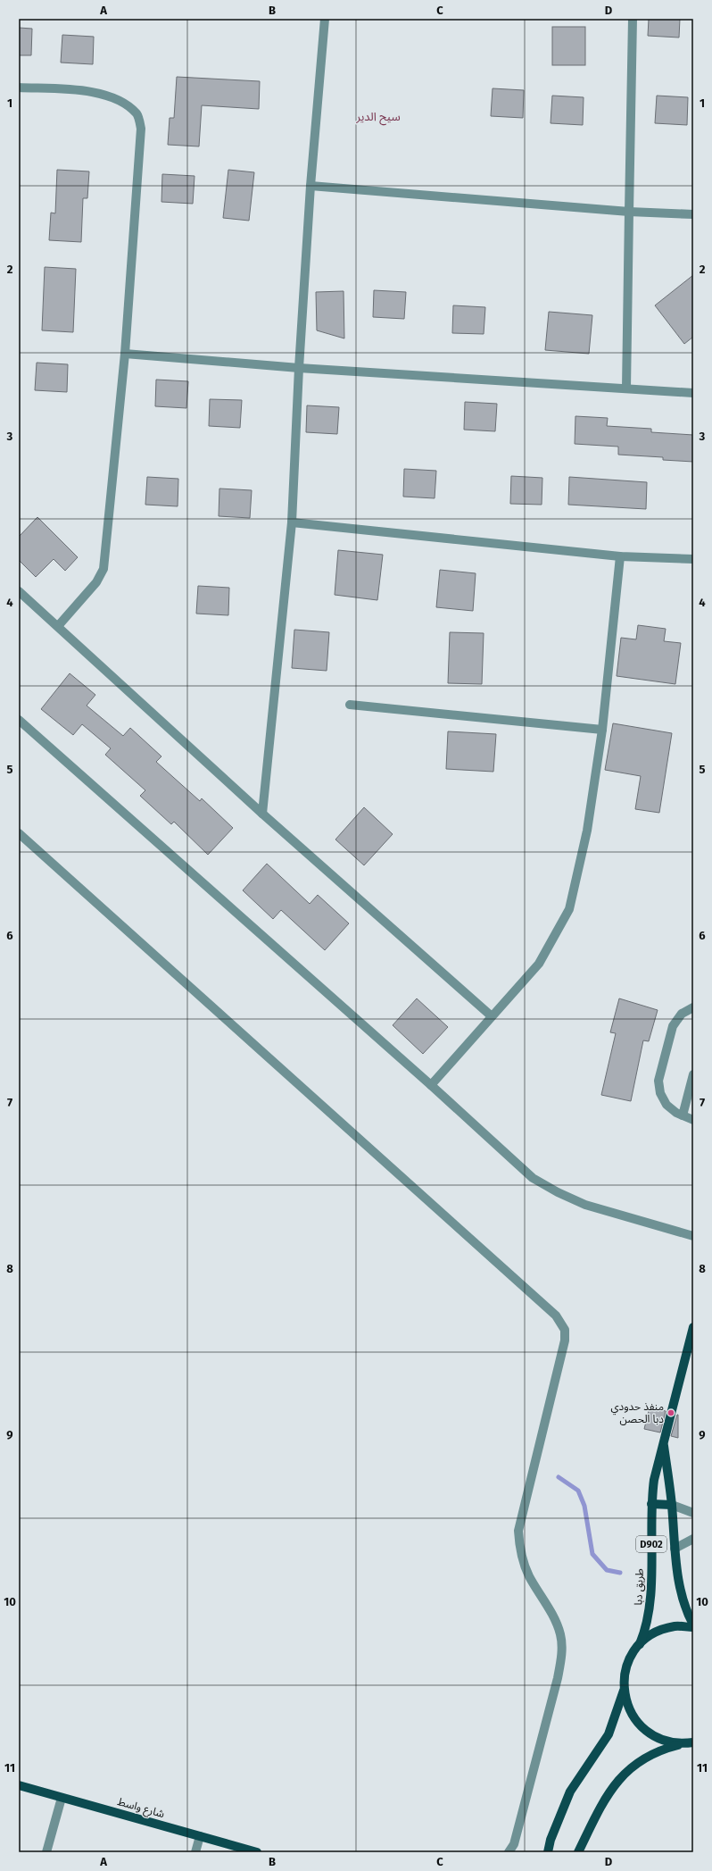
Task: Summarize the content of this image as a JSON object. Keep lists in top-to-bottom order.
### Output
{
  "streets": {
    "main road": ["D902", "طريق دبا", "شارع واسط"]
  },
  "districts": ["سيح الدير"],
  "places": ["منفذ حدودي دبا الحصن"],
  "grid": {
    "columns": [
      "A",
      "B",
      "C",
      "D"
    ],
    "rows": [
      "1",
      "2",
      "3",
      "4",
      "5",
      "6",
      "7",
      "8",
      "9",
      "10",
      "11"
    ]
  }
}
